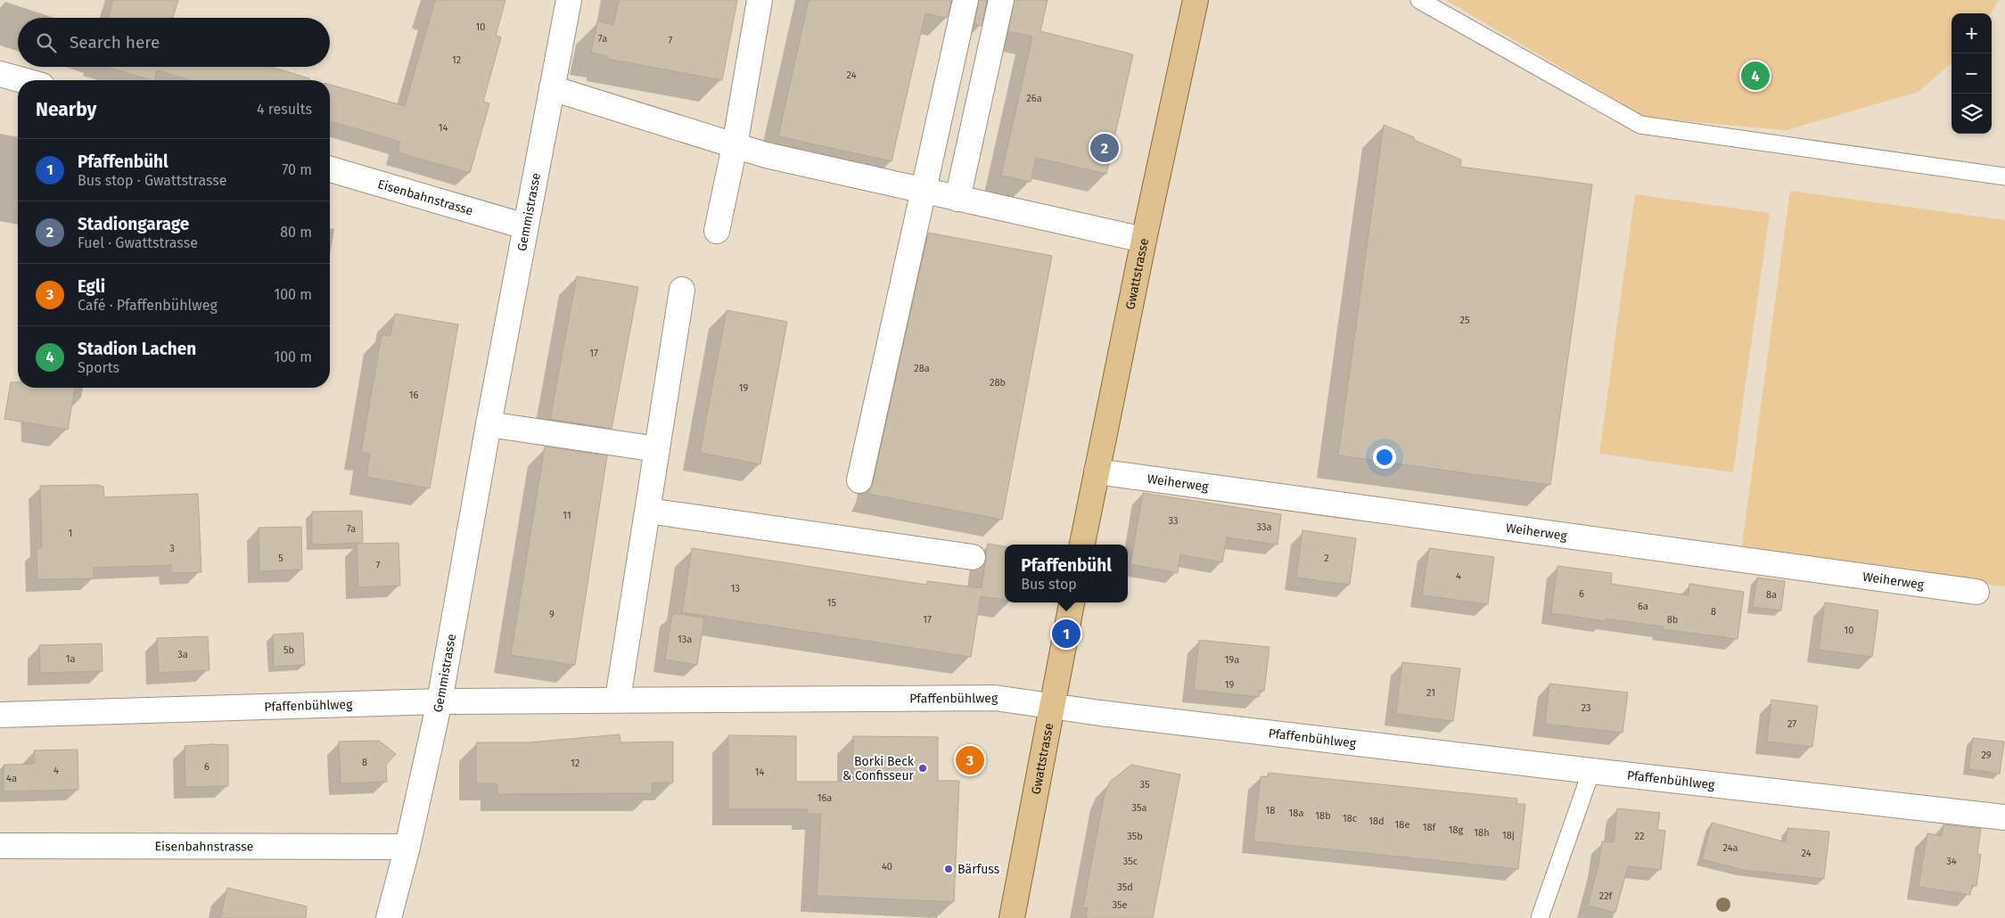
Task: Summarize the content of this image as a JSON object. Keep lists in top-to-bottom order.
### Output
{
  "streets": {
    "main road": ["Gwattstrasse"],
    "street": [
      "Eisenbahnstrasse",
      "Gemmistrasse",
      "Weiherweg",
      "Pfaffenbühlweg"
    ]
  },
  "crossings": [
    ["Eisenbahnstrasse", "Gemmistrasse"],
    ["Gemmistrasse", "Pfaffenbühlweg"],
    ["Gwattstrasse", "Weiherweg"],
    ["Gwattstrasse", "Pfaffenbühlweg"]
  ],
  "places": ["Borki Beck & Confisseur", "Bärfuss"],
  "house_numbers": [
    "10",
    "7a",
    "7",
    "12",
    "24",
    "26a",
    "14",
    "25",
    "17",
    "28a",
    "28b",
    "19",
    "16",
    "11",
    "33",
    "33a",
    "7a",
    "1",
    "3",
    "5",
    "2",
    "7",
    "4",
    "13",
    "6",
    "8a",
    "15",
    "6a",
    "8",
    "9",
    "17",
    "8b",
    "10",
    "13a",
    "5b",
    "3a",
    "1a",
    "19a",
    "19",
    "21",
    "23",
    "27",
    "29",
    "8",
    "12",
    "6",
    "4",
    "14",
    "4a",
    "35",
    "16a",
    "35a",
    "18",
    "18a",
    "18b",
    "18c",
    "18d",
    "18e",
    "18f",
    "18g",
    "18h",
    "18j",
    "35b",
    "22",
    "24a",
    "24",
    "35c",
    "34",
    "40",
    "35d",
    "22f",
    "35e"
  ],
  "page": {
    "map_buttons": ["+", "−"],
    "search": "Search here",
    "pins": [
      "4",
      "2",
      "1",
      "3"
    ],
    "heading": ["Nearby", "4 results"],
    "list": [
      {
        "mark": "1",
        "name": "Pfaffenbühl",
        "note": "Bus stop · Gwattstrasse",
        "value": "70 m"
      },
      {
        "mark": "2",
        "name": "Stadiongarage",
        "note": "Fuel · Gwattstrasse",
        "value": "80 m"
      },
      {
        "mark": "3",
        "name": "Egli",
        "note": "Café · Pfaffenbühlweg",
        "value": "100 m"
      },
      {
        "mark": "4",
        "name": "Stadion Lachen",
        "note": "Sports",
        "value": "100 m"
      }
    ],
    "popup": ["Pfaffenbühl", "Bus stop"]
  }
}
